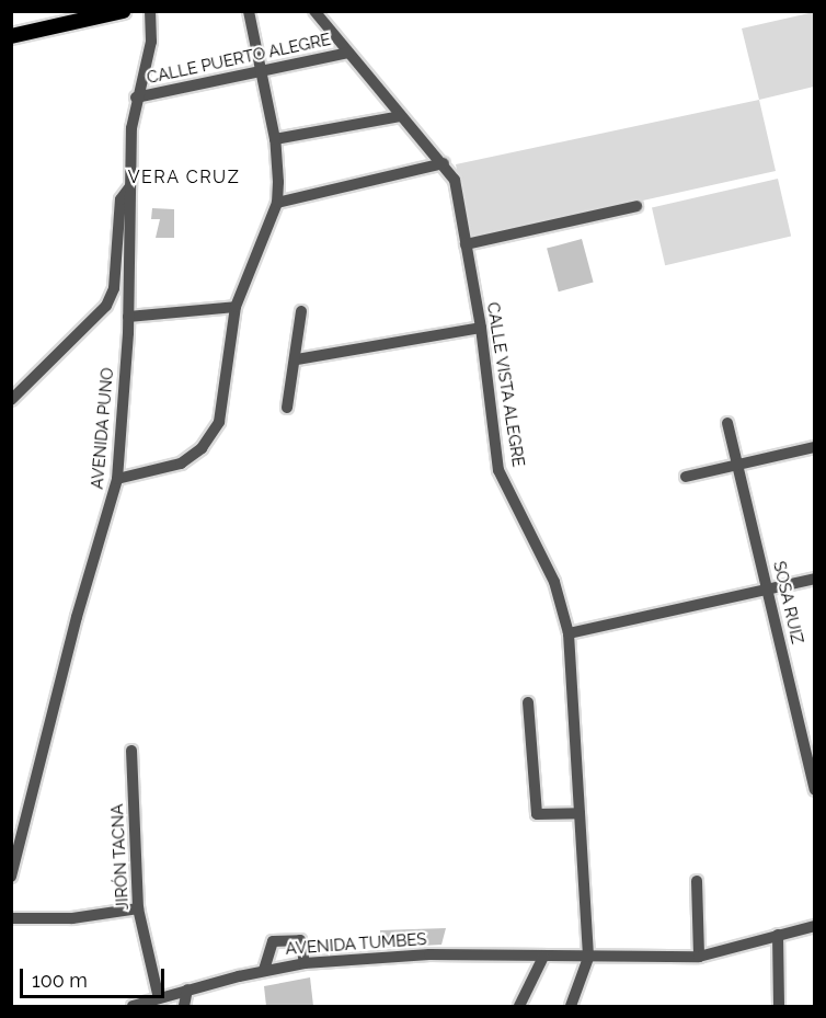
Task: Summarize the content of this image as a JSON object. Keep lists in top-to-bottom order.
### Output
{
  "streets": {
    "street": [
      "CALLE PUERTO ALEGRE",
      "CALLE VISTA ALEGRE",
      "AVENIDA PUNO",
      "SOSA RUIZ",
      "JIRÓN TACNA",
      "AVENIDA TUMBES"
    ]
  },
  "crossings": [
    ["CALLE PUERTO ALEGRE", "CALLE VISTA ALEGRE"],
    ["CALLE PUERTO ALEGRE", "AVENIDA PUNO"],
    ["CALLE VISTA ALEGRE", "AVENIDA TUMBES"],
    ["JIRÓN TACNA", "AVENIDA TUMBES"]
  ],
  "districts": ["VERA CRUZ"],
  "scale_bar": "100 m"
}
